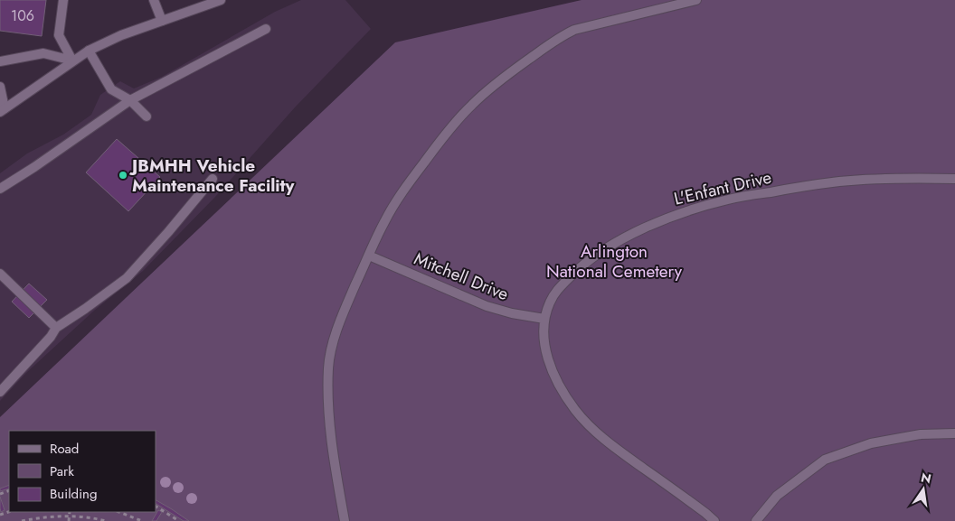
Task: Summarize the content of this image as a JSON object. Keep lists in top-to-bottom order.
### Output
{
  "streets": {
    "street": ["L'Enfant Drive", "Mitchell Drive"]
  },
  "crossings": [
    ["L'Enfant Drive", "Mitchell Drive"]
  ],
  "parks": ["Arlington National Cemetery"],
  "places": ["JBMHH Vehicle Maintenance Facility"],
  "house_numbers": ["106"],
  "legend": ["Road", "Park", "Building"],
  "north": "top"
}
